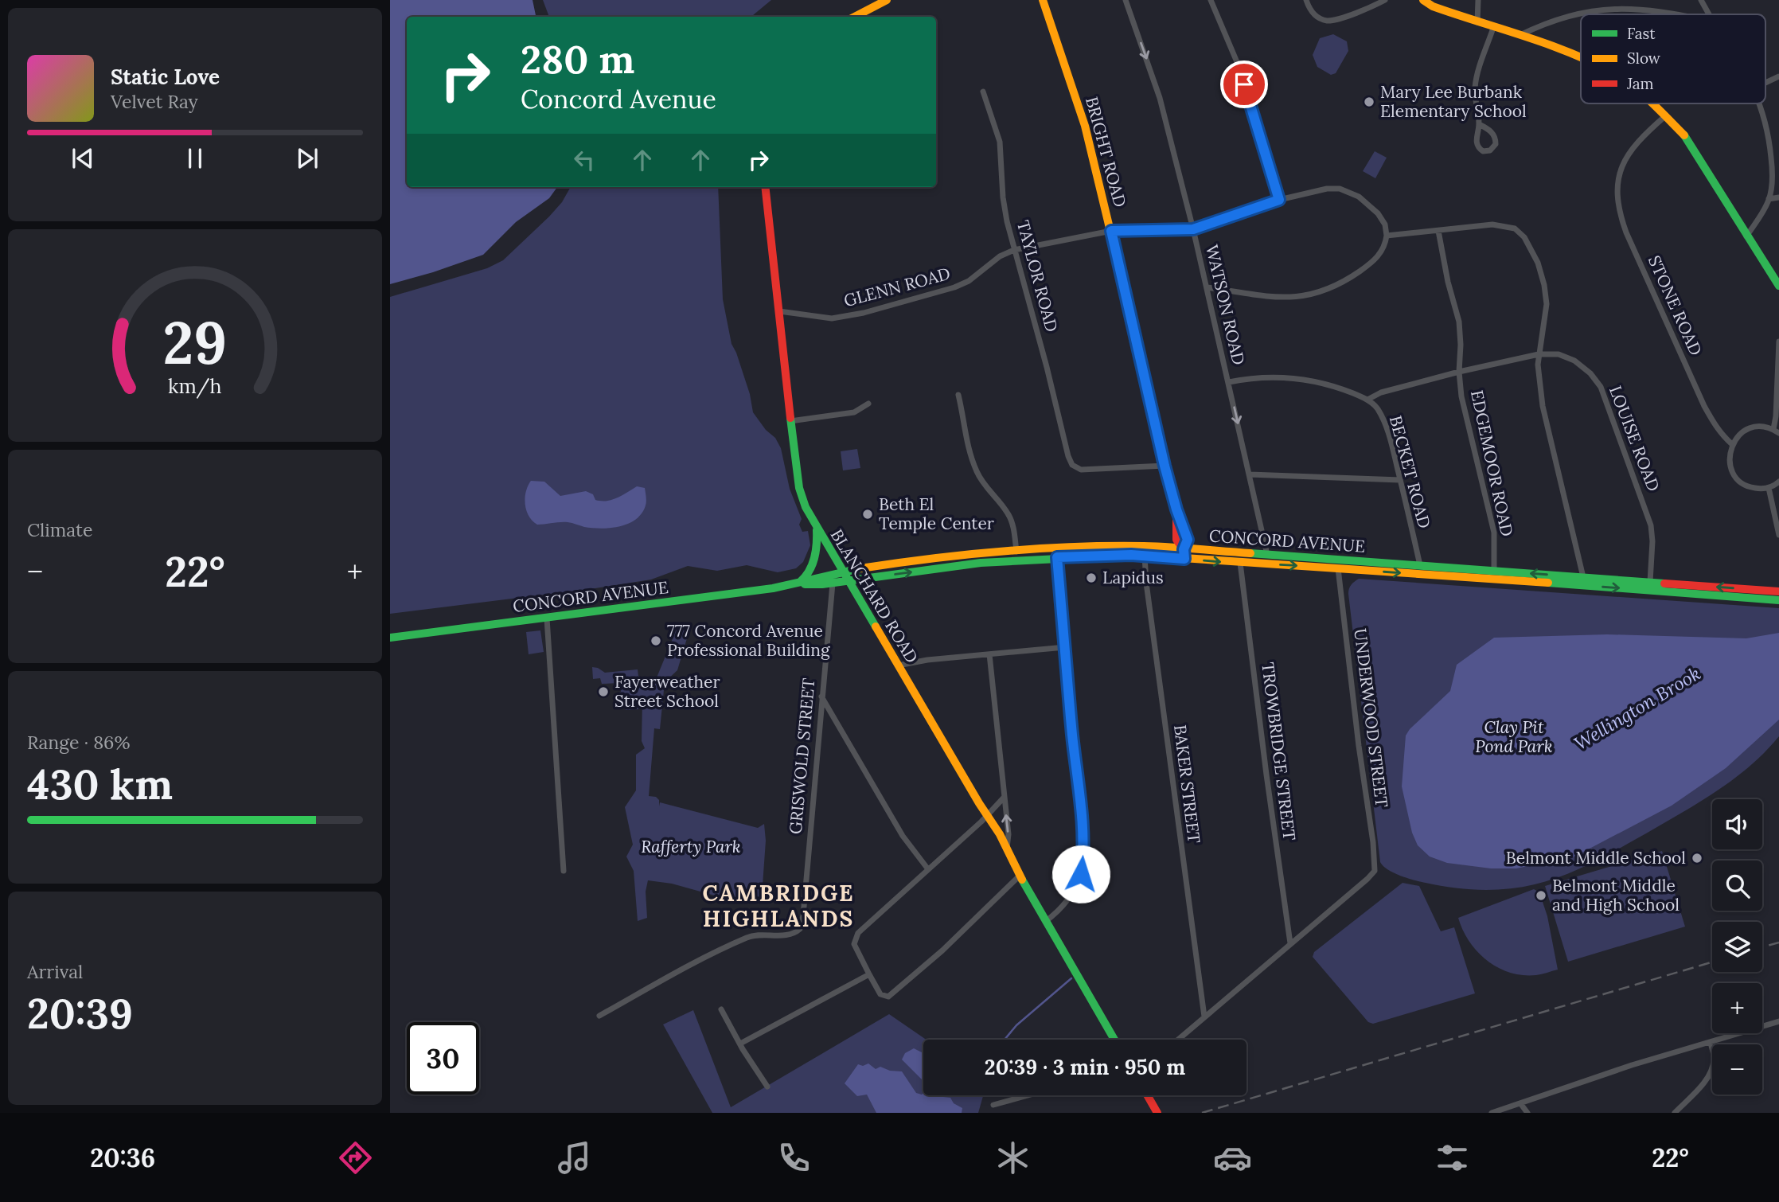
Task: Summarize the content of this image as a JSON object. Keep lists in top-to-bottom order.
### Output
{
  "streets": {
    "main road": ["BRIGHT ROAD", "CONCORD AVENUE", "BLANCHARD ROAD"],
    "street": [
      "TAYLOR ROAD",
      "GLENN ROAD",
      "WATSON ROAD",
      "STONE ROAD",
      "LOUISE ROAD",
      "EDGEMOOR ROAD",
      "BECKET ROAD",
      "UNDERWOOD STREET",
      "TROWBRIDGE STREET",
      "GRISWOLD STREET",
      "BAKER STREET"
    ]
  },
  "crossings": [
    ["BRIGHT ROAD", "TAYLOR ROAD"],
    ["BRIGHT ROAD", "GLENN ROAD"],
    ["BRIGHT ROAD", "CONCORD AVENUE"],
    ["TAYLOR ROAD", "GLENN ROAD"],
    ["GLENN ROAD", "WATSON ROAD"],
    ["GLENN ROAD", "BLANCHARD ROAD"],
    ["WATSON ROAD", "CONCORD AVENUE"],
    ["LOUISE ROAD", "EDGEMOOR ROAD"],
    ["LOUISE ROAD", "BECKET ROAD"],
    ["LOUISE ROAD", "CONCORD AVENUE"],
    ["EDGEMOOR ROAD", "CONCORD AVENUE"],
    ["BECKET ROAD", "CONCORD AVENUE"],
    ["CONCORD AVENUE", "BLANCHARD ROAD"],
    ["CONCORD AVENUE", "UNDERWOOD STREET"],
    ["CONCORD AVENUE", "TROWBRIDGE STREET"],
    ["CONCORD AVENUE", "GRISWOLD STREET"],
    ["CONCORD AVENUE", "BAKER STREET"],
    ["UNDERWOOD STREET", "TROWBRIDGE STREET"]
  ],
  "one_way": ["WATSON ROAD"],
  "districts": ["CAMBRIDGE HIGHLANDS"],
  "water": ["Wellington Brook"],
  "parks": ["Clay Pit Pond Park", "Rafferty Park"],
  "places": [
    "Mary Lee Burbank Elementary School",
    "Beth El Temple Center",
    "Lapidus",
    "777 Concord Avenue Professional Building",
    "Fayerweather Street School",
    "Belmont Middle School",
    "Belmont Middle and High School"
  ],
  "legend": ["Fast", "Slow", "Jam"],
  "page": {
    "turn": ["280 m", "Concord Avenue"],
    "song": ["Static Love", "Velvet Ray"],
    "tile": [
      "Climate",
      ["Range · 86%", "430 km"],
      ["Arrival", "20:39"]
    ],
    "heat": ["−", "22°", "+"],
    "map_buttons": ["+", "−"],
    "limit": "30",
    "trip": "20:39 · 3 min · 950 m",
    "tabs": ["20:36", "22°"],
    "gauge": ["29", "km/h"]
  }
}
